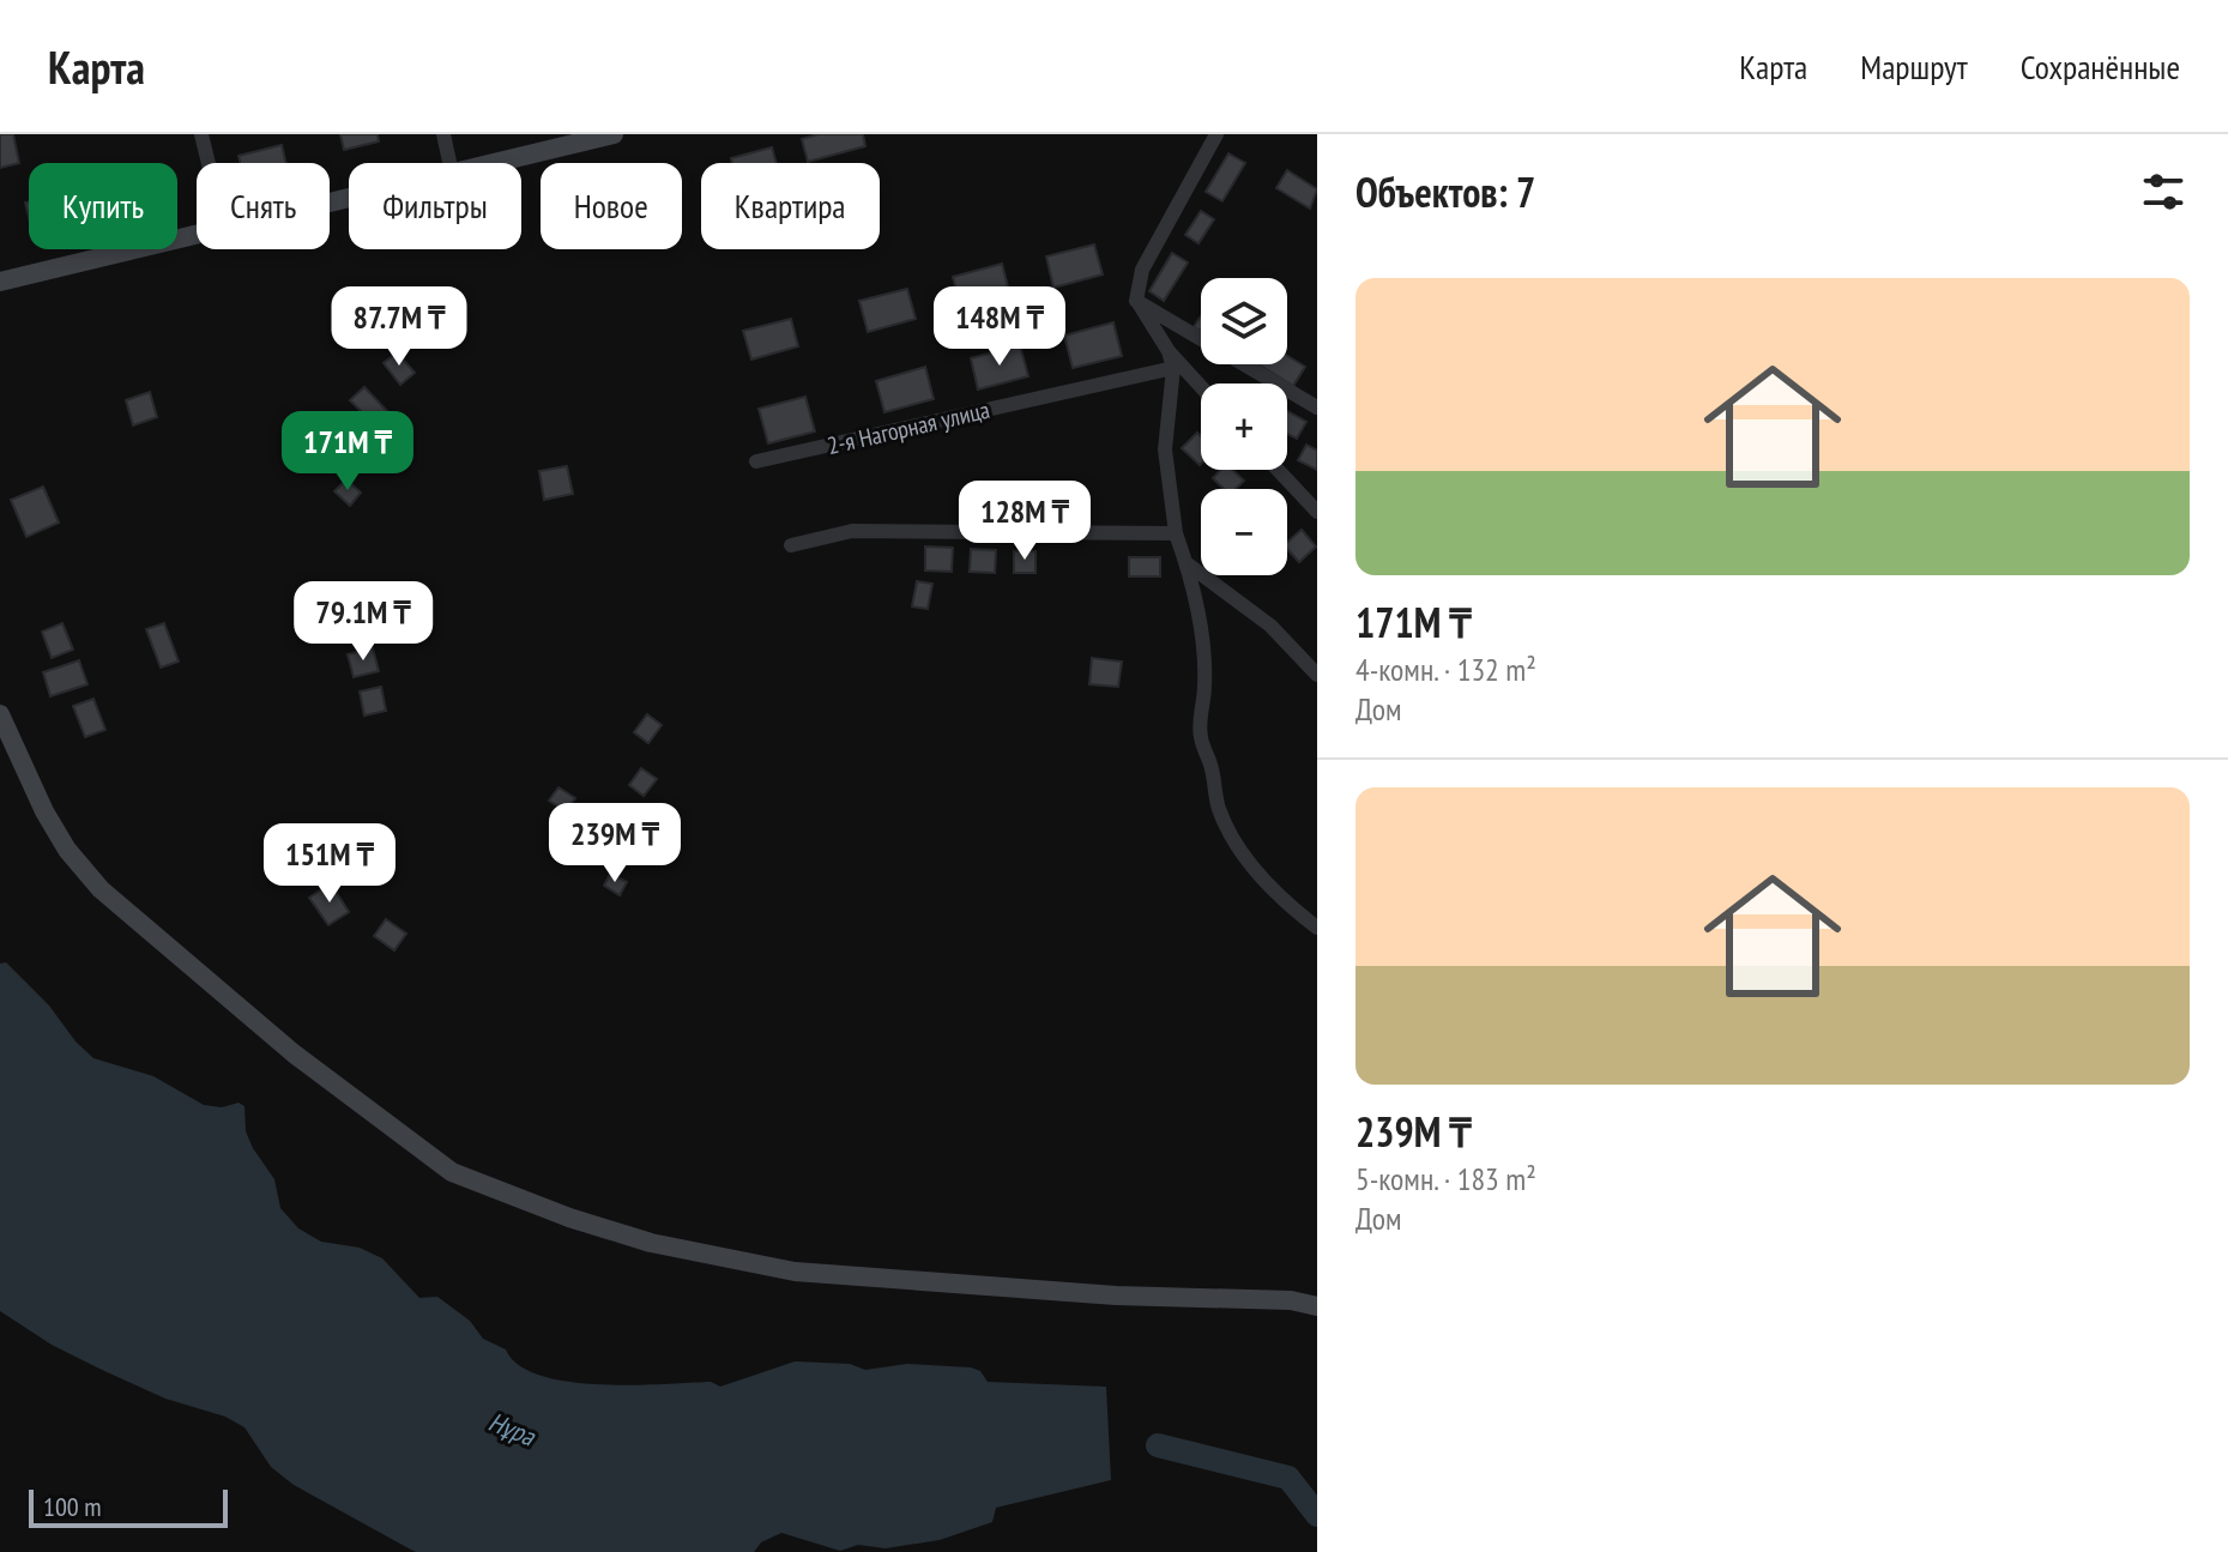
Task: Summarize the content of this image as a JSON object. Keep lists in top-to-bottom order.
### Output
{
  "streets": {
    "street": ["2-я Нагорная улица"]
  },
  "water": ["Нұра"],
  "scale_bar": "100 m",
  "page": {
    "header": "Карта",
    "nav": ["Карта", "Маршрут", "Сохранённые"],
    "heading": "Объектов: 7",
    "chip": [
      "Купить",
      "Снять",
      "Фильтры",
      "Новое",
      "Квартира"
    ],
    "list": [
      {
        "name": "171M ₸",
        "note": "4-комн. · 132 m² · Дом"
      },
      {
        "name": "239M ₸",
        "note": "5-комн. · 183 m² · Дом"
      }
    ],
    "map_buttons": ["+", "−"],
    "price": [
      "87.7M ₸",
      "148M ₸",
      "171M ₸",
      "128M ₸",
      "79.1M ₸",
      "239M ₸",
      "151M ₸"
    ],
    "scale": "100 m"
  }
}
